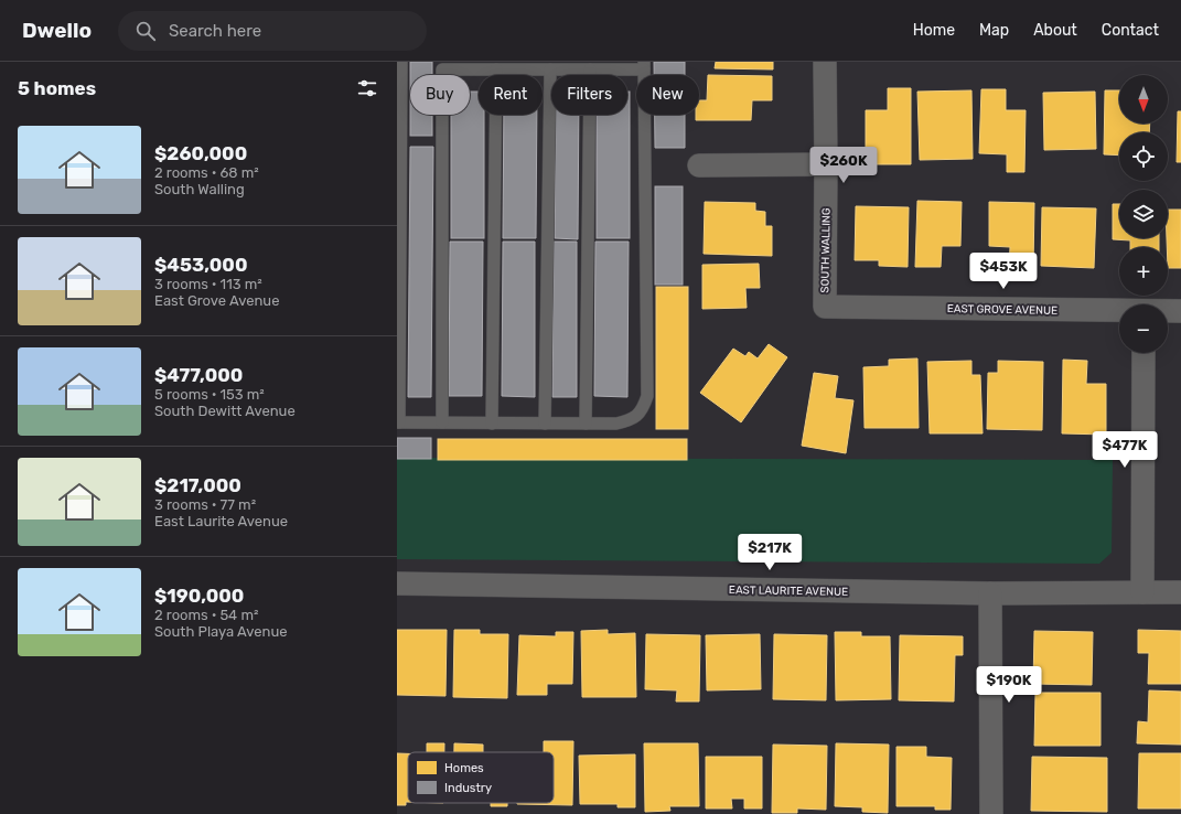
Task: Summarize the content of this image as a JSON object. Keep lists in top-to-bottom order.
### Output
{
  "streets": {
    "street": ["SOUTH WALLING", "EAST GROVE AVENUE", "EAST LAURITE AVENUE"]
  },
  "crossings": [
    ["SOUTH WALLING", "EAST GROVE AVENUE"]
  ],
  "legend": ["Homes", "Industry"],
  "north": "bottom",
  "page": {
    "header": "Dwello",
    "search": "Search here",
    "nav": [
      "Home",
      "Map",
      "About",
      "Contact"
    ],
    "heading": "5 homes",
    "map_buttons": ["+", "−"],
    "chip": [
      "Buy",
      "Rent",
      "Filters",
      "New"
    ],
    "list": [
      {
        "name": "$260,000",
        "note": "2 rooms · 68 m² · South Walling"
      },
      {
        "name": "$453,000",
        "note": "3 rooms · 113 m² · East Grove Avenue"
      },
      {
        "name": "$477,000",
        "note": "5 rooms · 153 m² · South Dewitt Avenue"
      },
      {
        "name": "$217,000",
        "note": "3 rooms · 77 m² · East Laurite Avenue"
      },
      {
        "name": "$190,000",
        "note": "2 rooms · 54 m² · South Playa Avenue"
      }
    ],
    "price": [
      "$260K",
      "$453K",
      "$477K",
      "$217K",
      "$190K"
    ]
  }
}
